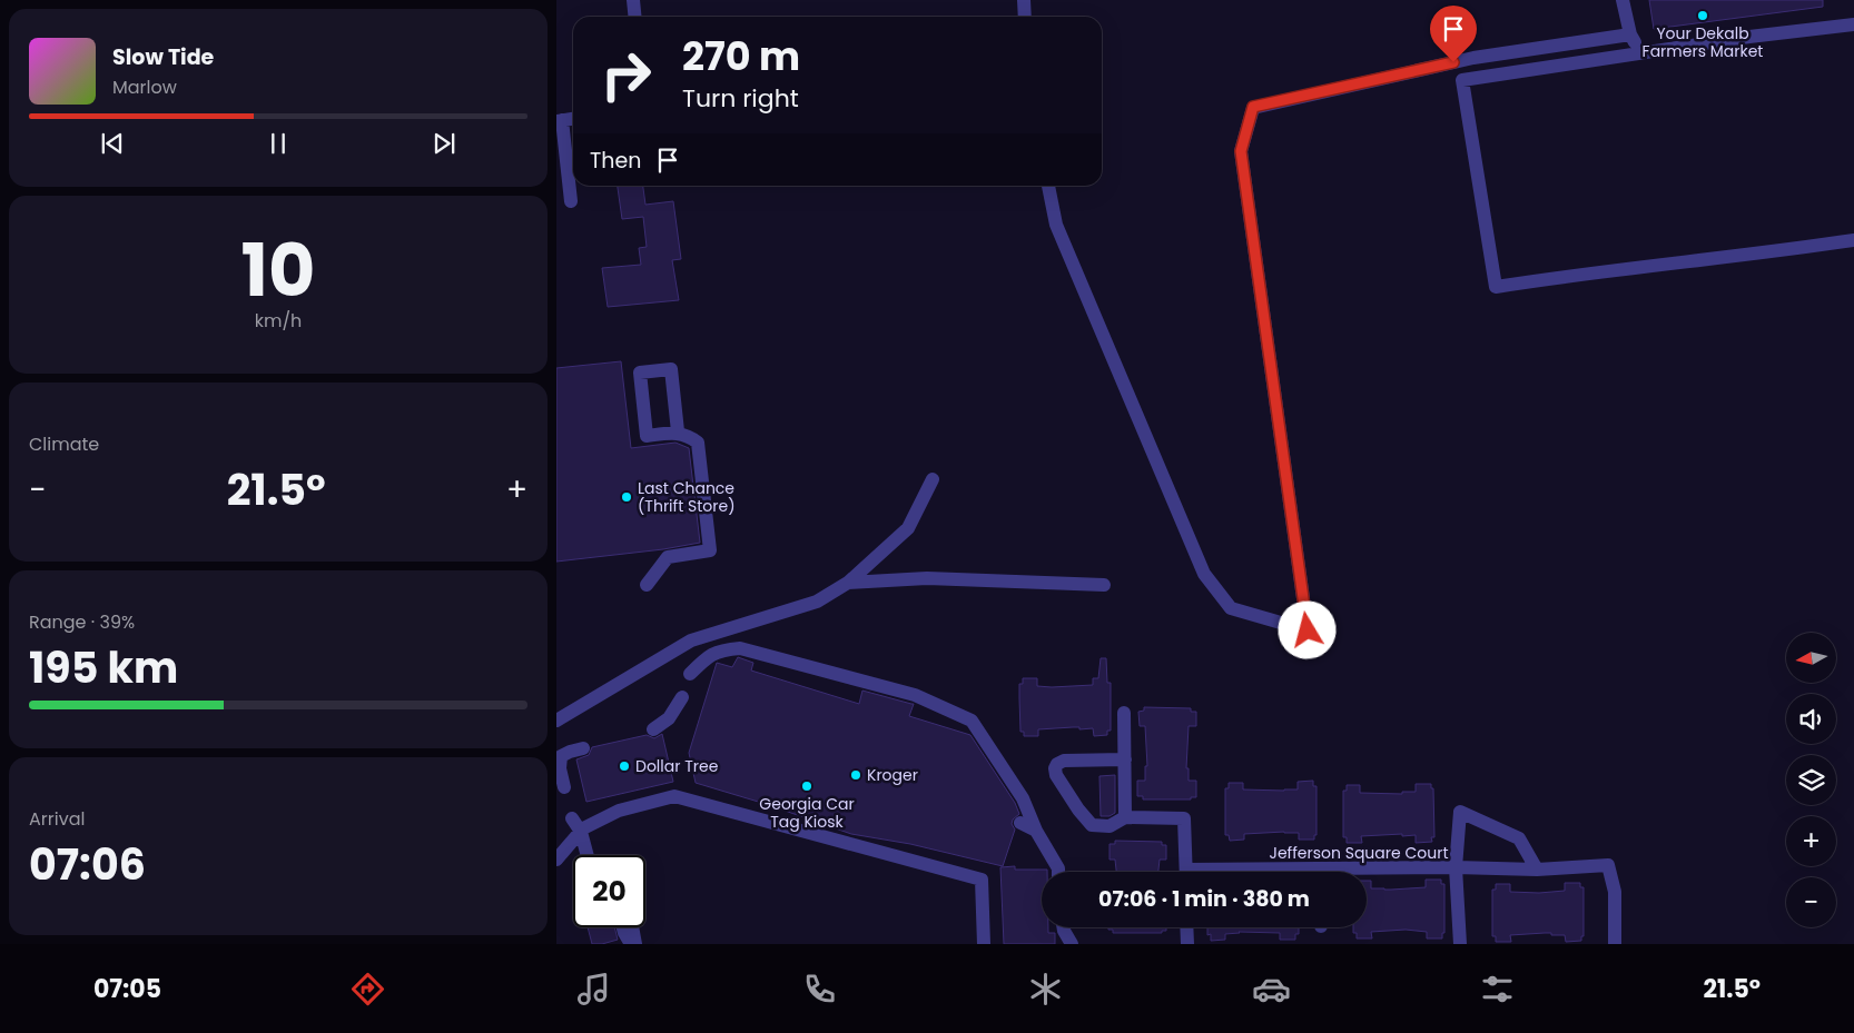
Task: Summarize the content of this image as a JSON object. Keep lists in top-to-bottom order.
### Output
{
  "streets": {
    "street": ["Jefferson Square Court"]
  },
  "places": [
    "Your Dekalb Farmers Market",
    "Last Chance (Thrift Store)",
    "Dollar Tree",
    "Kroger",
    "Georgia Car Tag Kiosk"
  ],
  "north": "left",
  "page": {
    "turn": ["270 m", "Turn right"],
    "song": ["Slow Tide", "Marlow"],
    "then": "Then",
    "tile": [
      ["10", "km/h"],
      "Climate",
      ["Range · 39%", "195 km"],
      ["Arrival", "07:06"]
    ],
    "heat": ["−", "21.5°", "+"],
    "map_buttons": ["+", "−"],
    "limit": "20",
    "trip": "07:06 · 1 min · 380 m",
    "tabs": ["07:05", "21.5°"]
  }
}
